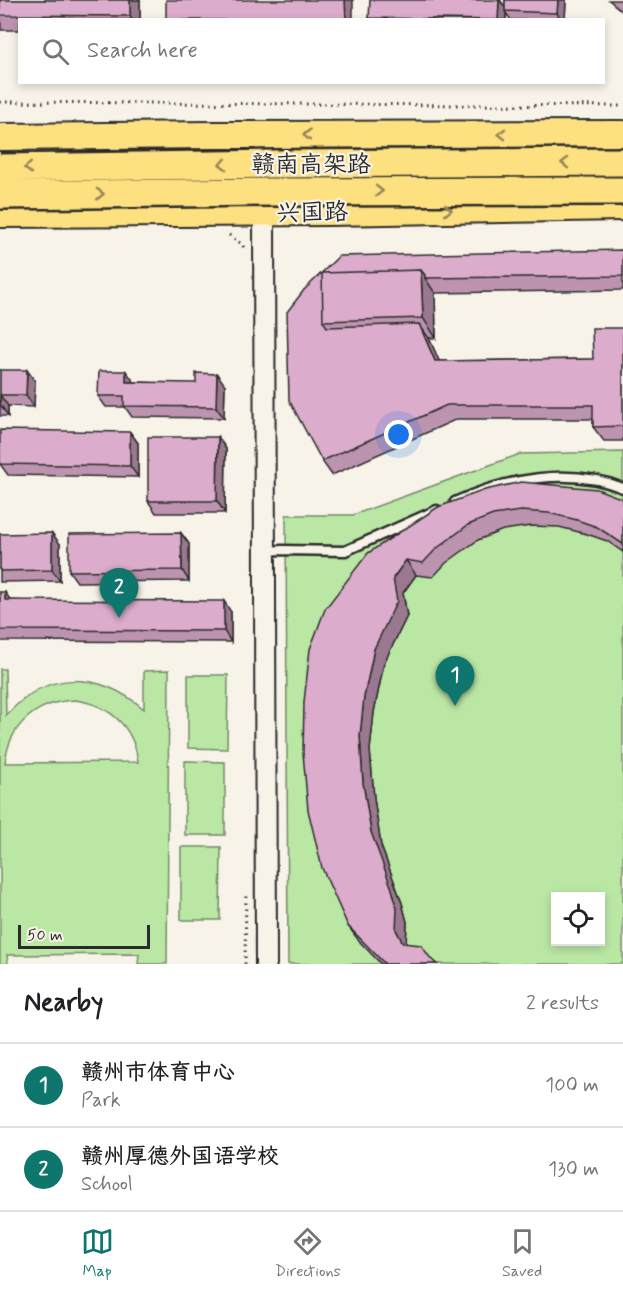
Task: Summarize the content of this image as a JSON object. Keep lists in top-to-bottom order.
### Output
{
  "streets": {
    "highway": ["赣南高架路"],
    "main road": ["兴国路"]
  },
  "scale_bar": "50 m",
  "page": {
    "search": "Search here",
    "pins": ["2", "1"],
    "scale": "50 m",
    "heading": ["Nearby", "2 results"],
    "list": [
      {
        "mark": "1",
        "name": "赣州市体育中心",
        "note": "Park",
        "value": "100 m"
      },
      {
        "mark": "2",
        "name": "赣州厚德外国语学校",
        "note": "School",
        "value": "130 m"
      }
    ],
    "nav": ["Map", "Directions", "Saved"]
  }
}
